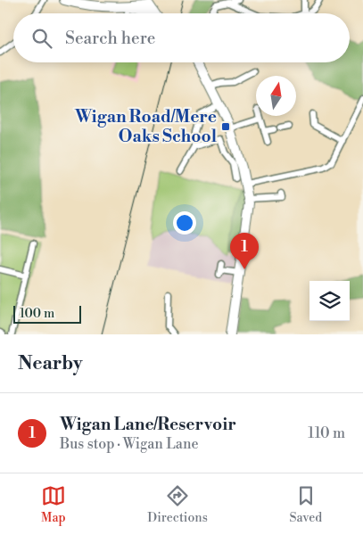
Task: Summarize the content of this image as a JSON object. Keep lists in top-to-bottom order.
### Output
{
  "places": {
    "transit": ["Wigan Road/Mere Oaks School"]
  },
  "scale_bar": "100 m",
  "north": "top",
  "page": {
    "search": "Search here",
    "pins": "1",
    "scale": "100 m",
    "heading": "Nearby",
    "list": [
      {
        "mark": "1",
        "name": "Wigan Lane/Reservoir",
        "note": "Bus stop · Wigan Lane",
        "value": "110 m"
      }
    ],
    "nav": ["Map", "Directions", "Saved"]
  }
}
